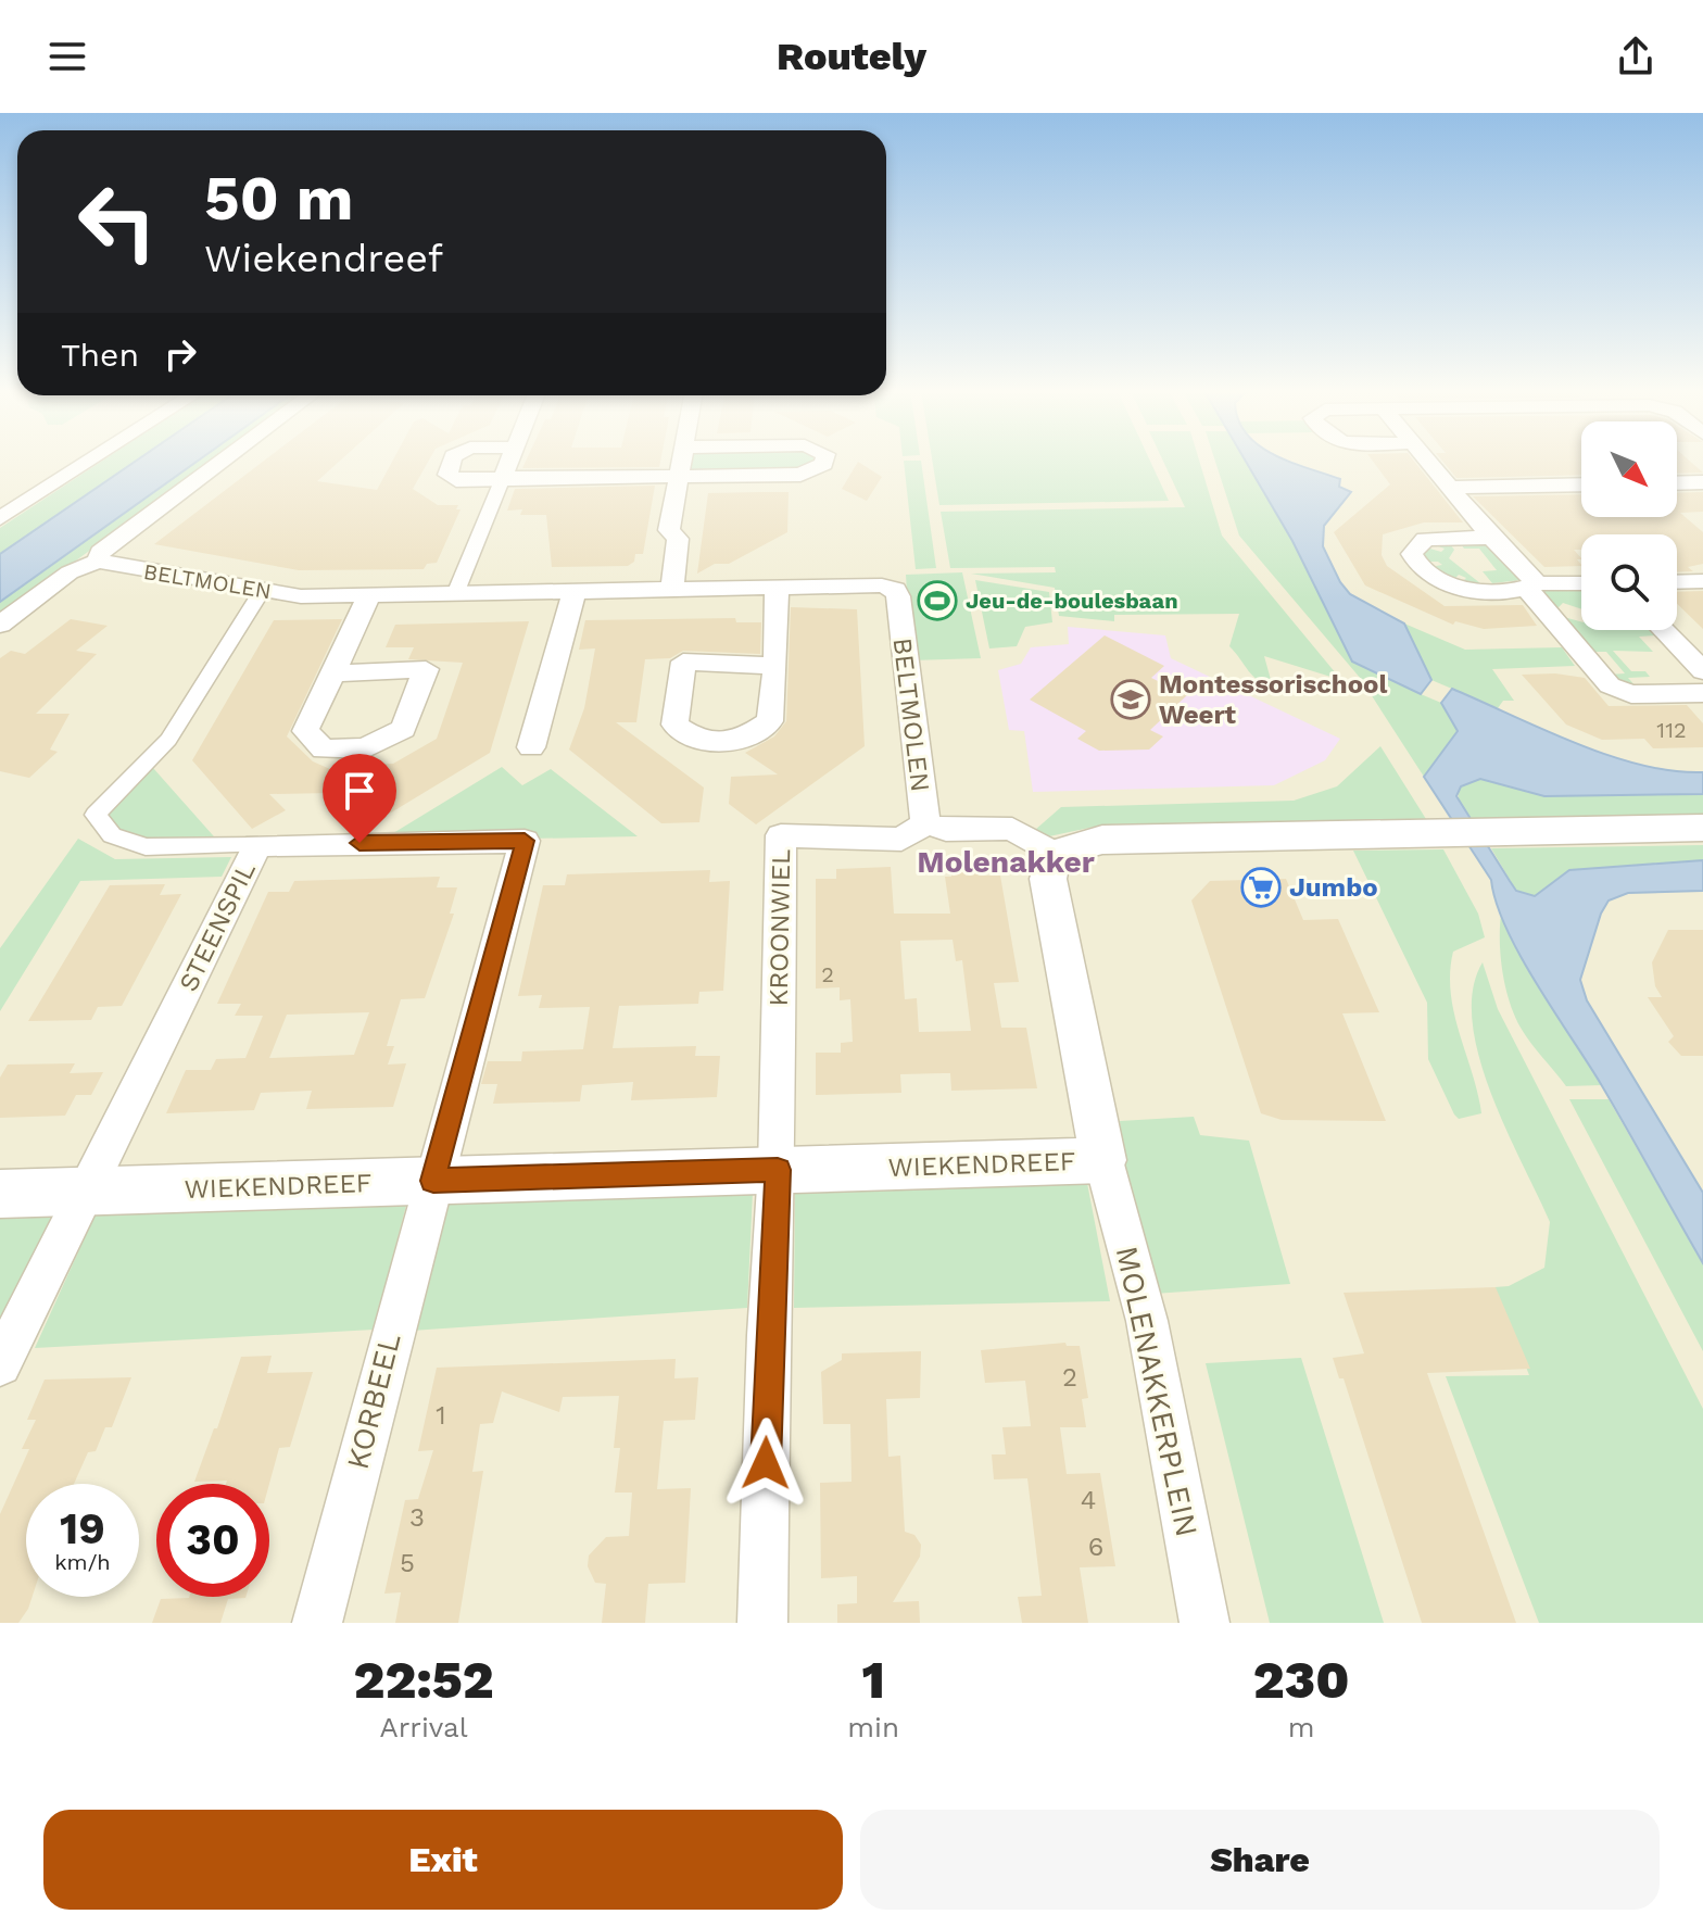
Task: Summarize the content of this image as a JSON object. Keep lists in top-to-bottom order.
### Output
{
  "streets": {
    "street": [
      "BELTMOLEN",
      "STEENSPIL",
      "KROONWIEL",
      "WIEKENDREEF",
      "MOLENAKKERPLEIN",
      "KORBEEL"
    ]
  },
  "crossings": [
    ["BELTMOLEN", "KROONWIEL"],
    ["BELTMOLEN", "WIEKENDREEF"],
    ["STEENSPIL", "WIEKENDREEF"],
    ["STEENSPIL", "KORBEEL"],
    ["KROONWIEL", "WIEKENDREEF"],
    ["WIEKENDREEF", "MOLENAKKERPLEIN"],
    ["WIEKENDREEF", "KORBEEL"]
  ],
  "districts": ["Molenakker"],
  "places": {
    "sports": ["Jeu-de-boulesbaan"],
    "school or university": ["Montessorischool Weert"],
    "supermarket": ["Jumbo"]
  },
  "house_numbers": [
    "112",
    "2",
    "2",
    "1",
    "4",
    "3",
    "6",
    "5"
  ],
  "north": "bottom right",
  "page": {
    "header": "Routely",
    "turn": ["50 m", "Wiekendreef"],
    "then": "Then",
    "speed": "19 km/h",
    "limit": "30",
    "eta": [
      "22:52",
      "Arrival",
      "1",
      "min",
      "230",
      "m"
    ],
    "buttons": ["Exit", "Share"]
  }
}
